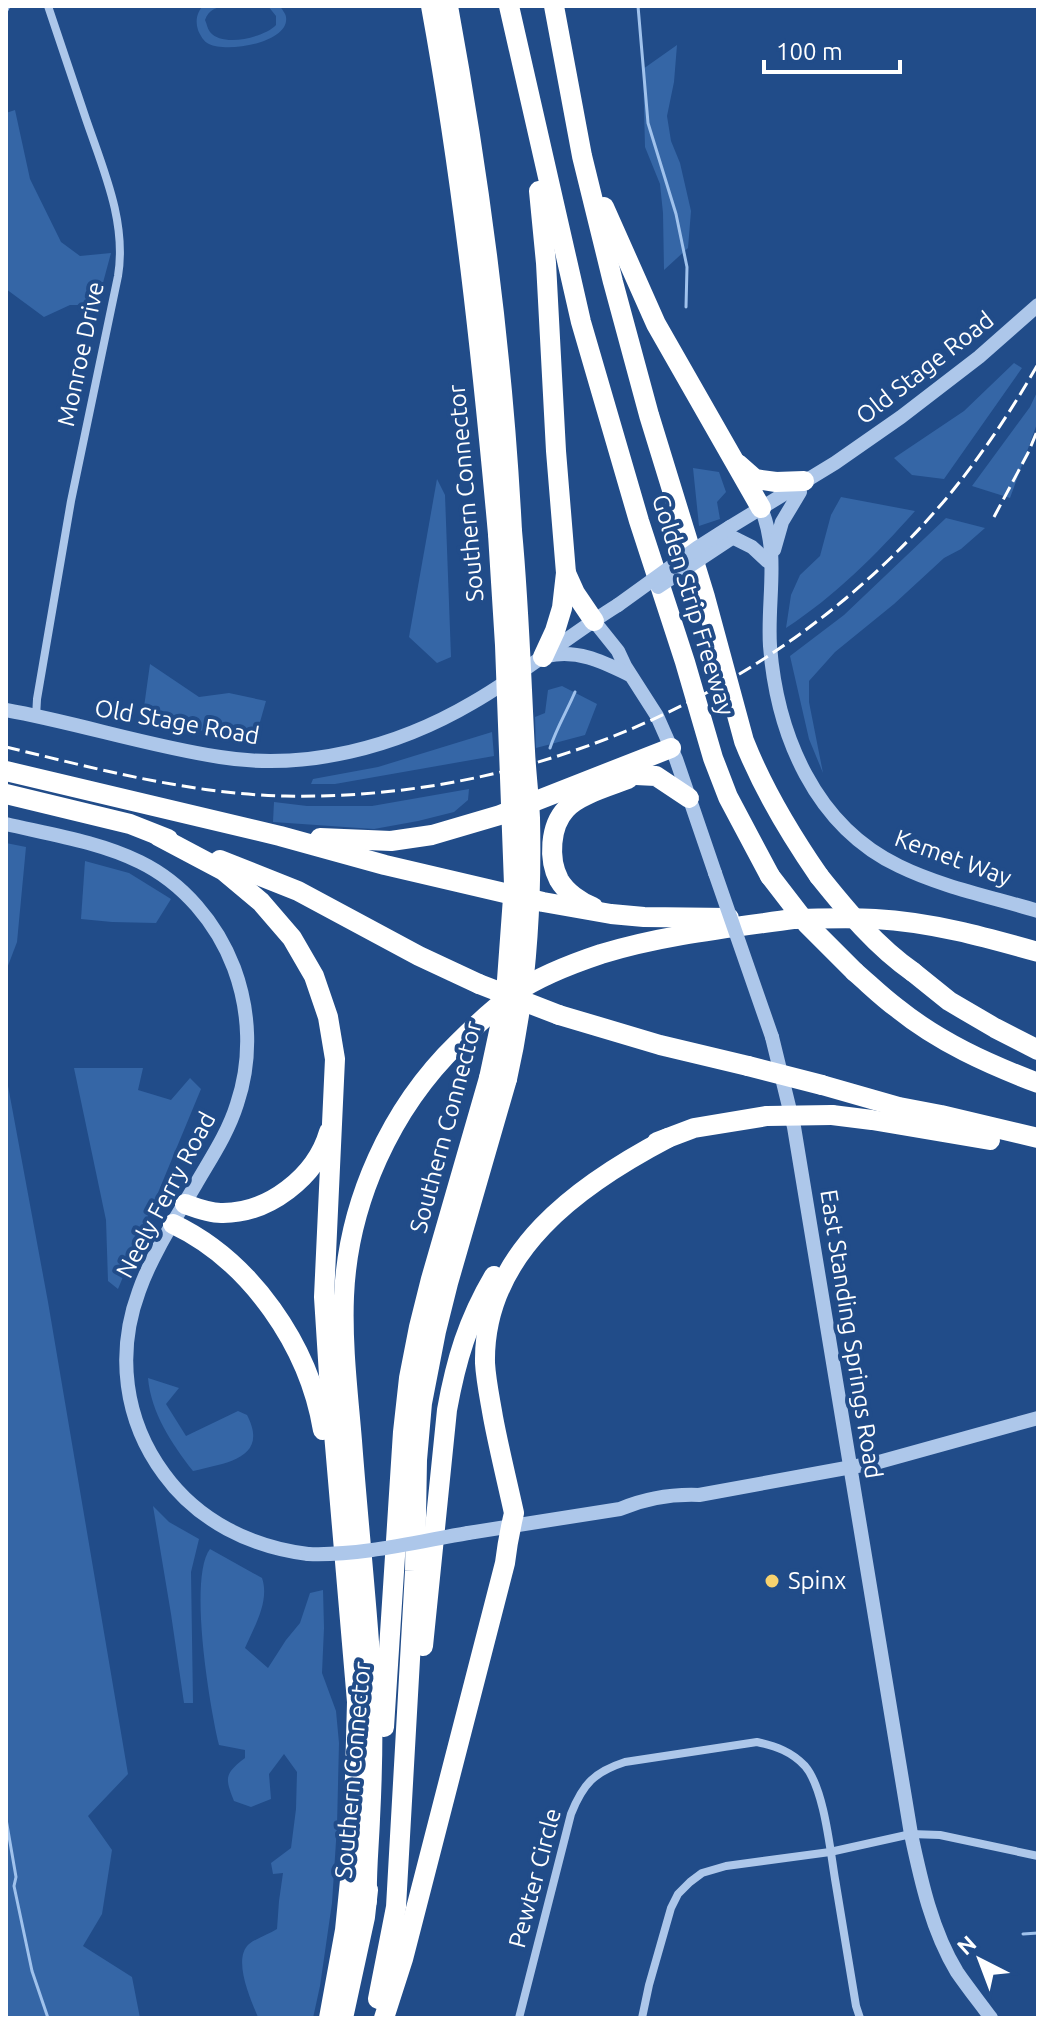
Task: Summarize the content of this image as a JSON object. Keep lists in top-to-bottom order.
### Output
{
  "streets": {
    "highway": ["Southern Connector", "Golden Strip Freeway"],
    "street": [
      "Monroe Drive",
      "Old Stage Road",
      "Kemet Way",
      "Neely Ferry Road",
      "East Standing Springs Road",
      "Pewter Circle"
    ]
  },
  "crossings": [
    ["Monroe Drive", "Old Stage Road"],
    ["Old Stage Road", "Kemet Way"],
    ["Old Stage Road", "East Standing Springs Road"],
    ["Neely Ferry Road", "East Standing Springs Road"]
  ],
  "places": ["Spinx"],
  "scale_bar": "100 m",
  "north": "top left"
}
